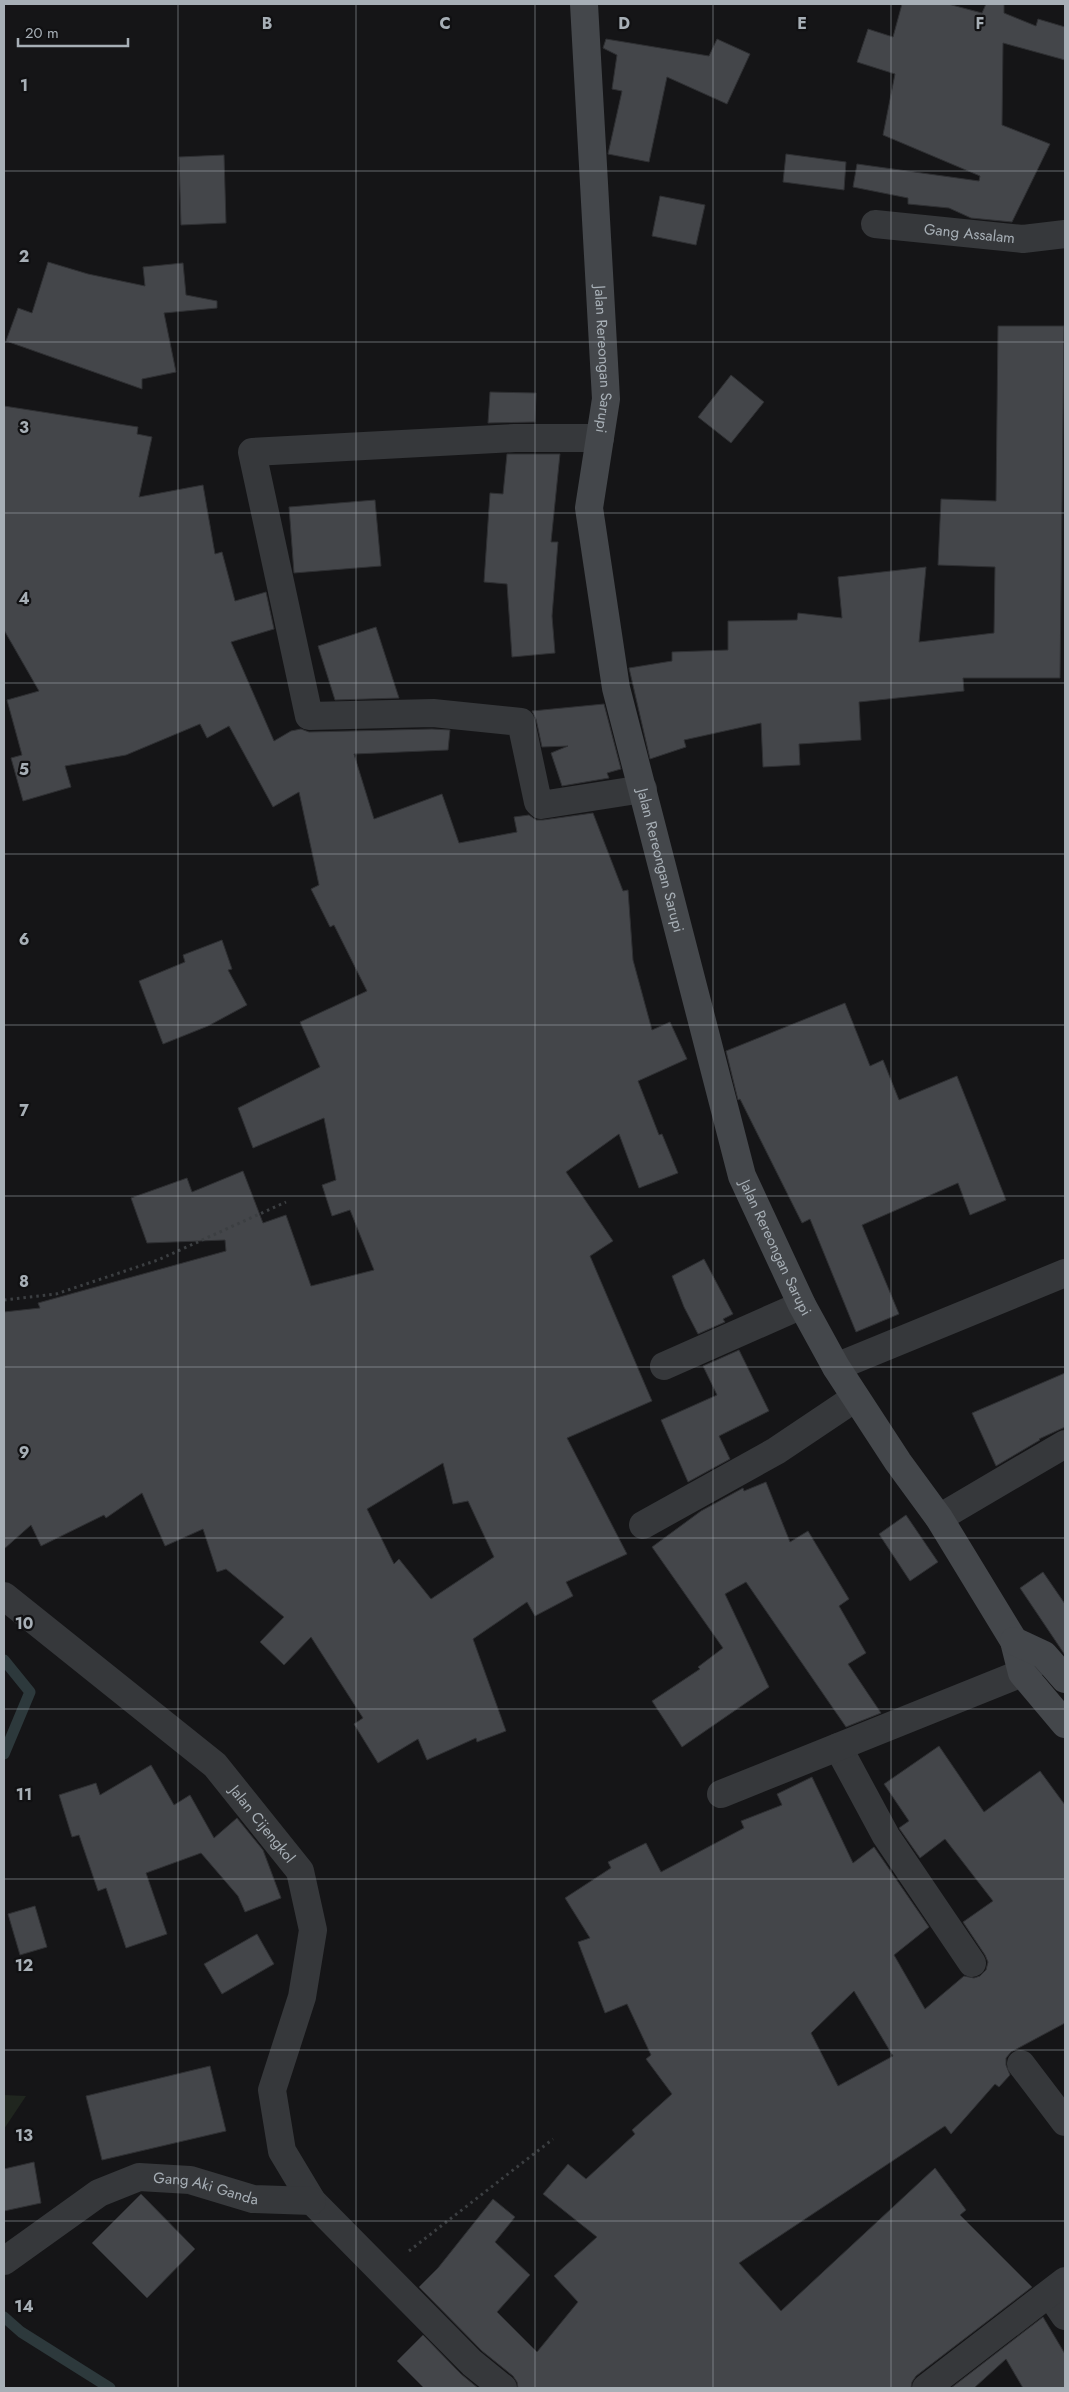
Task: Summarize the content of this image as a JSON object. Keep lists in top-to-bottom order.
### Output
{
  "streets": {
    "street": [
      "Gang Assalam",
      "Jalan Rereongan Sarupi",
      "Jalan Cijengkol",
      "Gang Aki Ganda"
    ]
  },
  "crossings": [
    ["Jalan Cijengkol", "Gang Aki Ganda"]
  ],
  "scale_bar": "20 m",
  "grid": {
    "columns": [
      "B",
      "C",
      "D",
      "E",
      "F"
    ],
    "rows": [
      "1",
      "2",
      "3",
      "4",
      "5",
      "6",
      "7",
      "8",
      "9",
      "10",
      "11",
      "12",
      "13",
      "14"
    ]
  }
}
